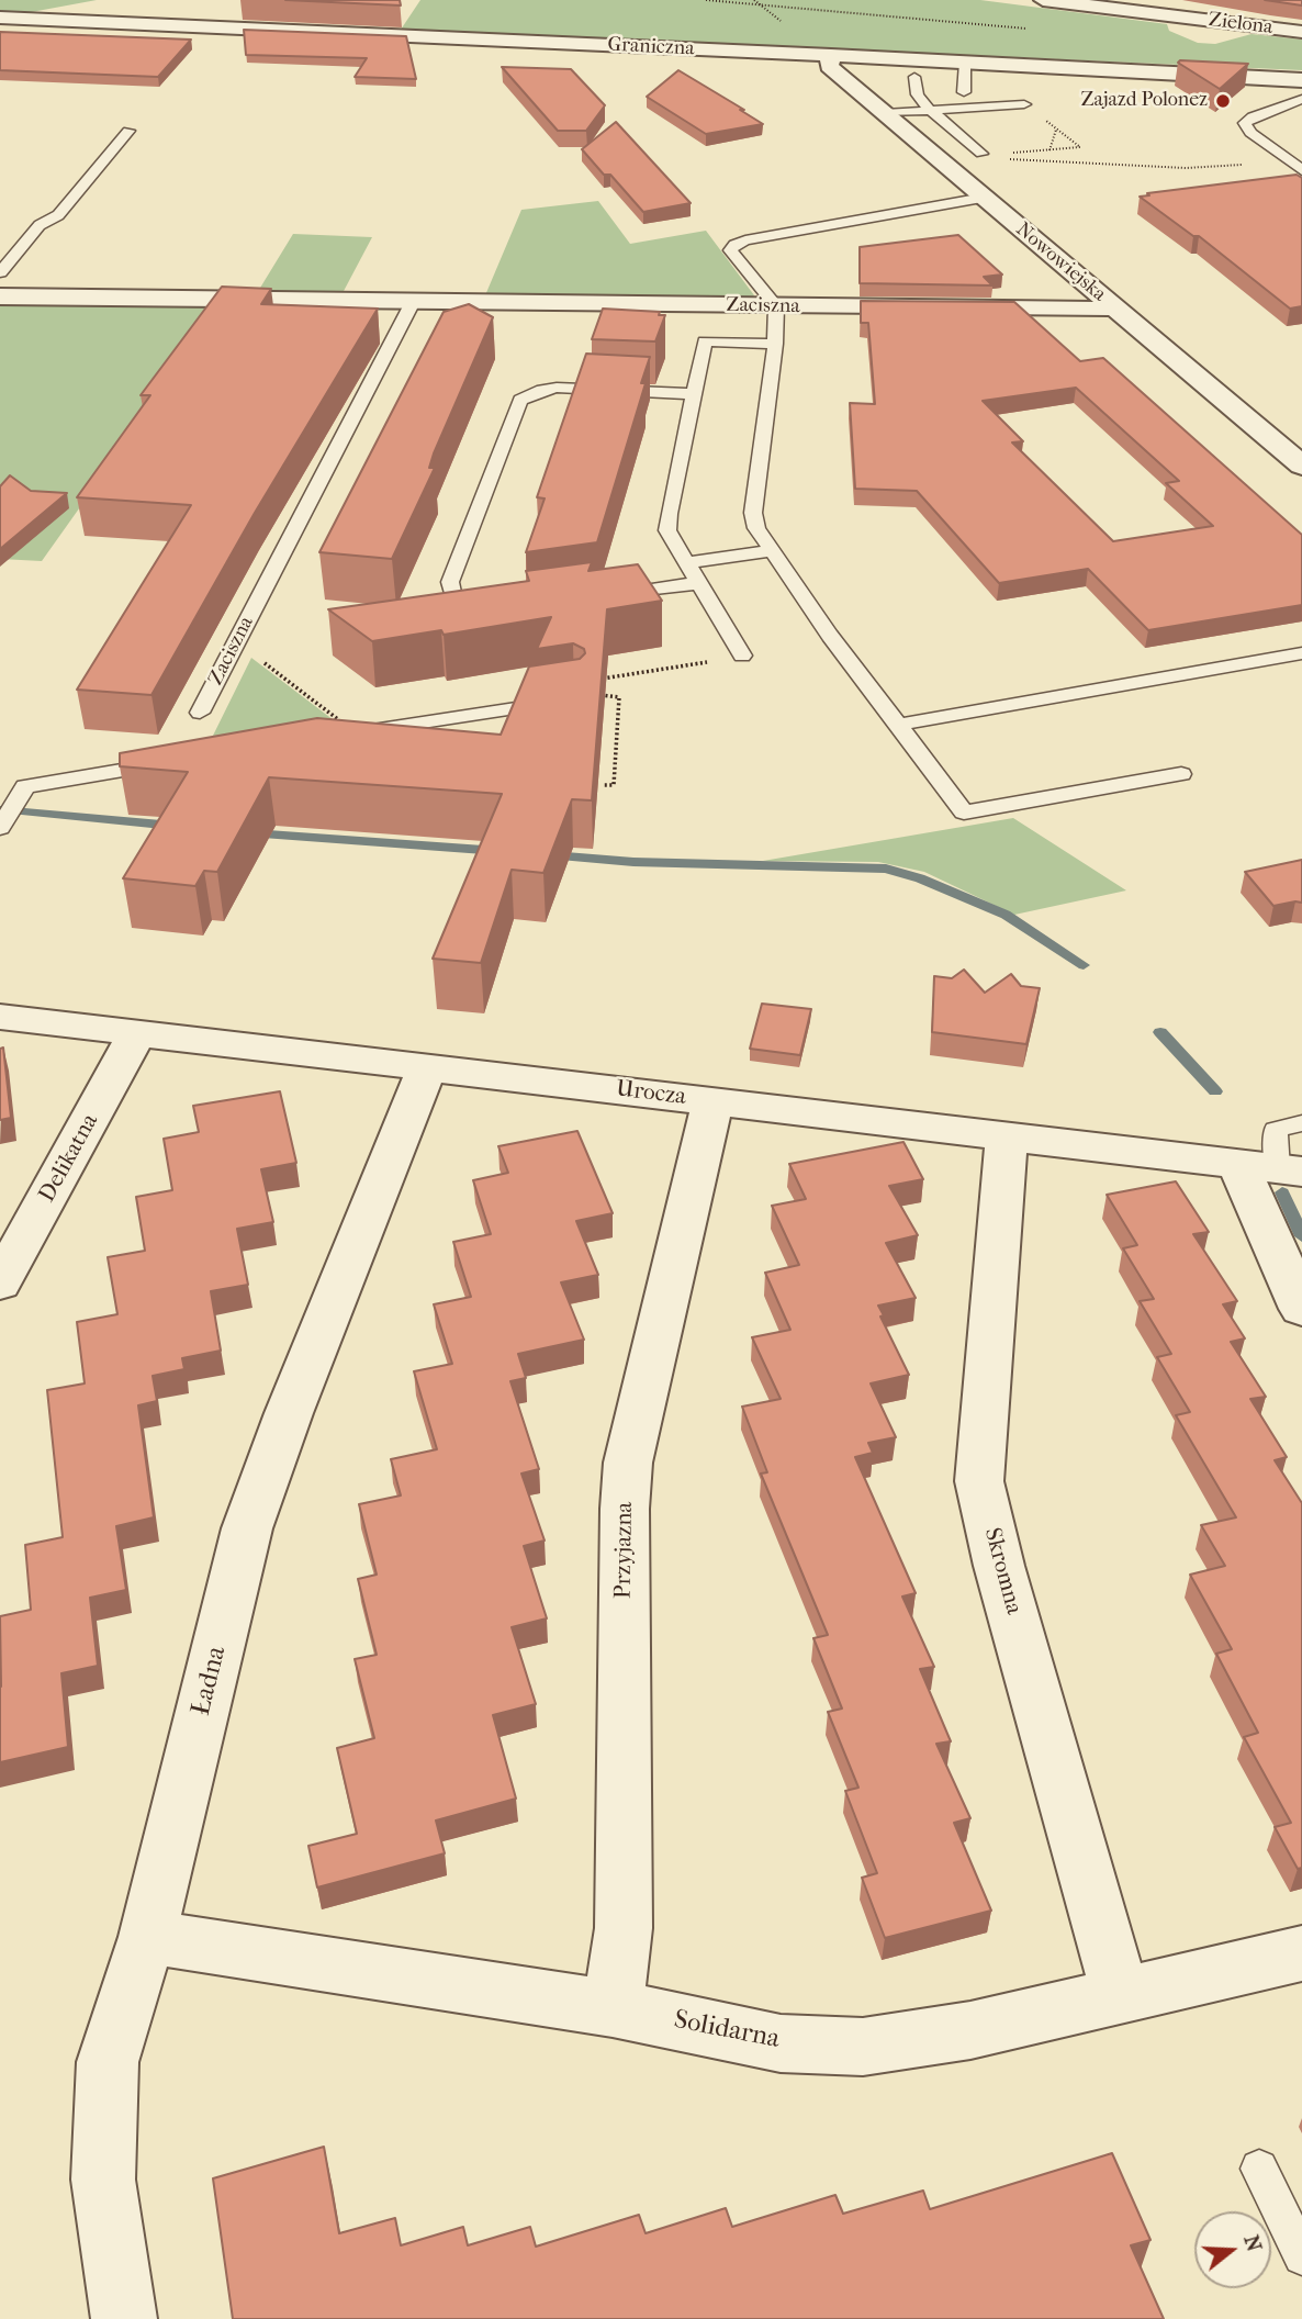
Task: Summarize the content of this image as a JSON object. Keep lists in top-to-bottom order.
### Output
{
  "streets": {
    "street": [
      "Zielona",
      "Graniczna",
      "Nowowiejska",
      "Zaciszna",
      "Urocza",
      "Delikatna",
      "Przyjazna",
      "Skromna",
      "Ładna",
      "Solidarna"
    ]
  },
  "crossings": [
    ["Graniczna", "Nowowiejska"],
    ["Nowowiejska", "Zaciszna"],
    ["Urocza", "Delikatna"],
    ["Urocza", "Przyjazna"],
    ["Urocza", "Skromna"],
    ["Urocza", "Ładna"],
    ["Przyjazna", "Solidarna"],
    ["Skromna", "Solidarna"],
    ["Ładna", "Solidarna"]
  ],
  "places": ["Zajazd Polonez"],
  "north": "right"
}
